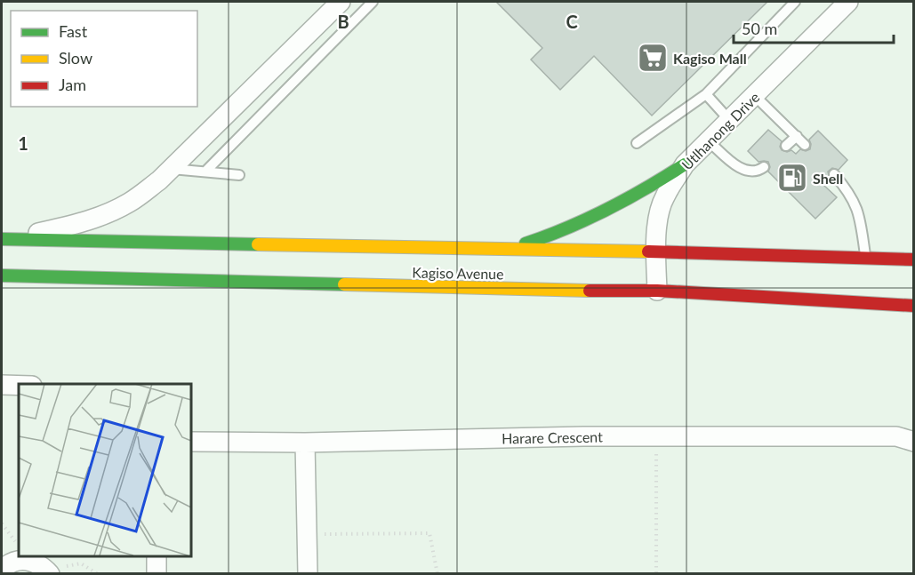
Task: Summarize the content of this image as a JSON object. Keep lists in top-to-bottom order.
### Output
{
  "streets": {
    "street": ["Utlhanong Drive", "Kagiso Avenue", "Harare Crescent"]
  },
  "crossings": [
    ["Utlhanong Drive", "Kagiso Avenue"]
  ],
  "places": {
    "supermarket": ["Kagiso Mall"],
    "fuel station": ["Shell"]
  },
  "legend": ["Fast", "Slow", "Jam"],
  "scale_bar": "50 m",
  "grid": {
    "columns": ["B", "C"],
    "rows": ["1"]
  }
}
